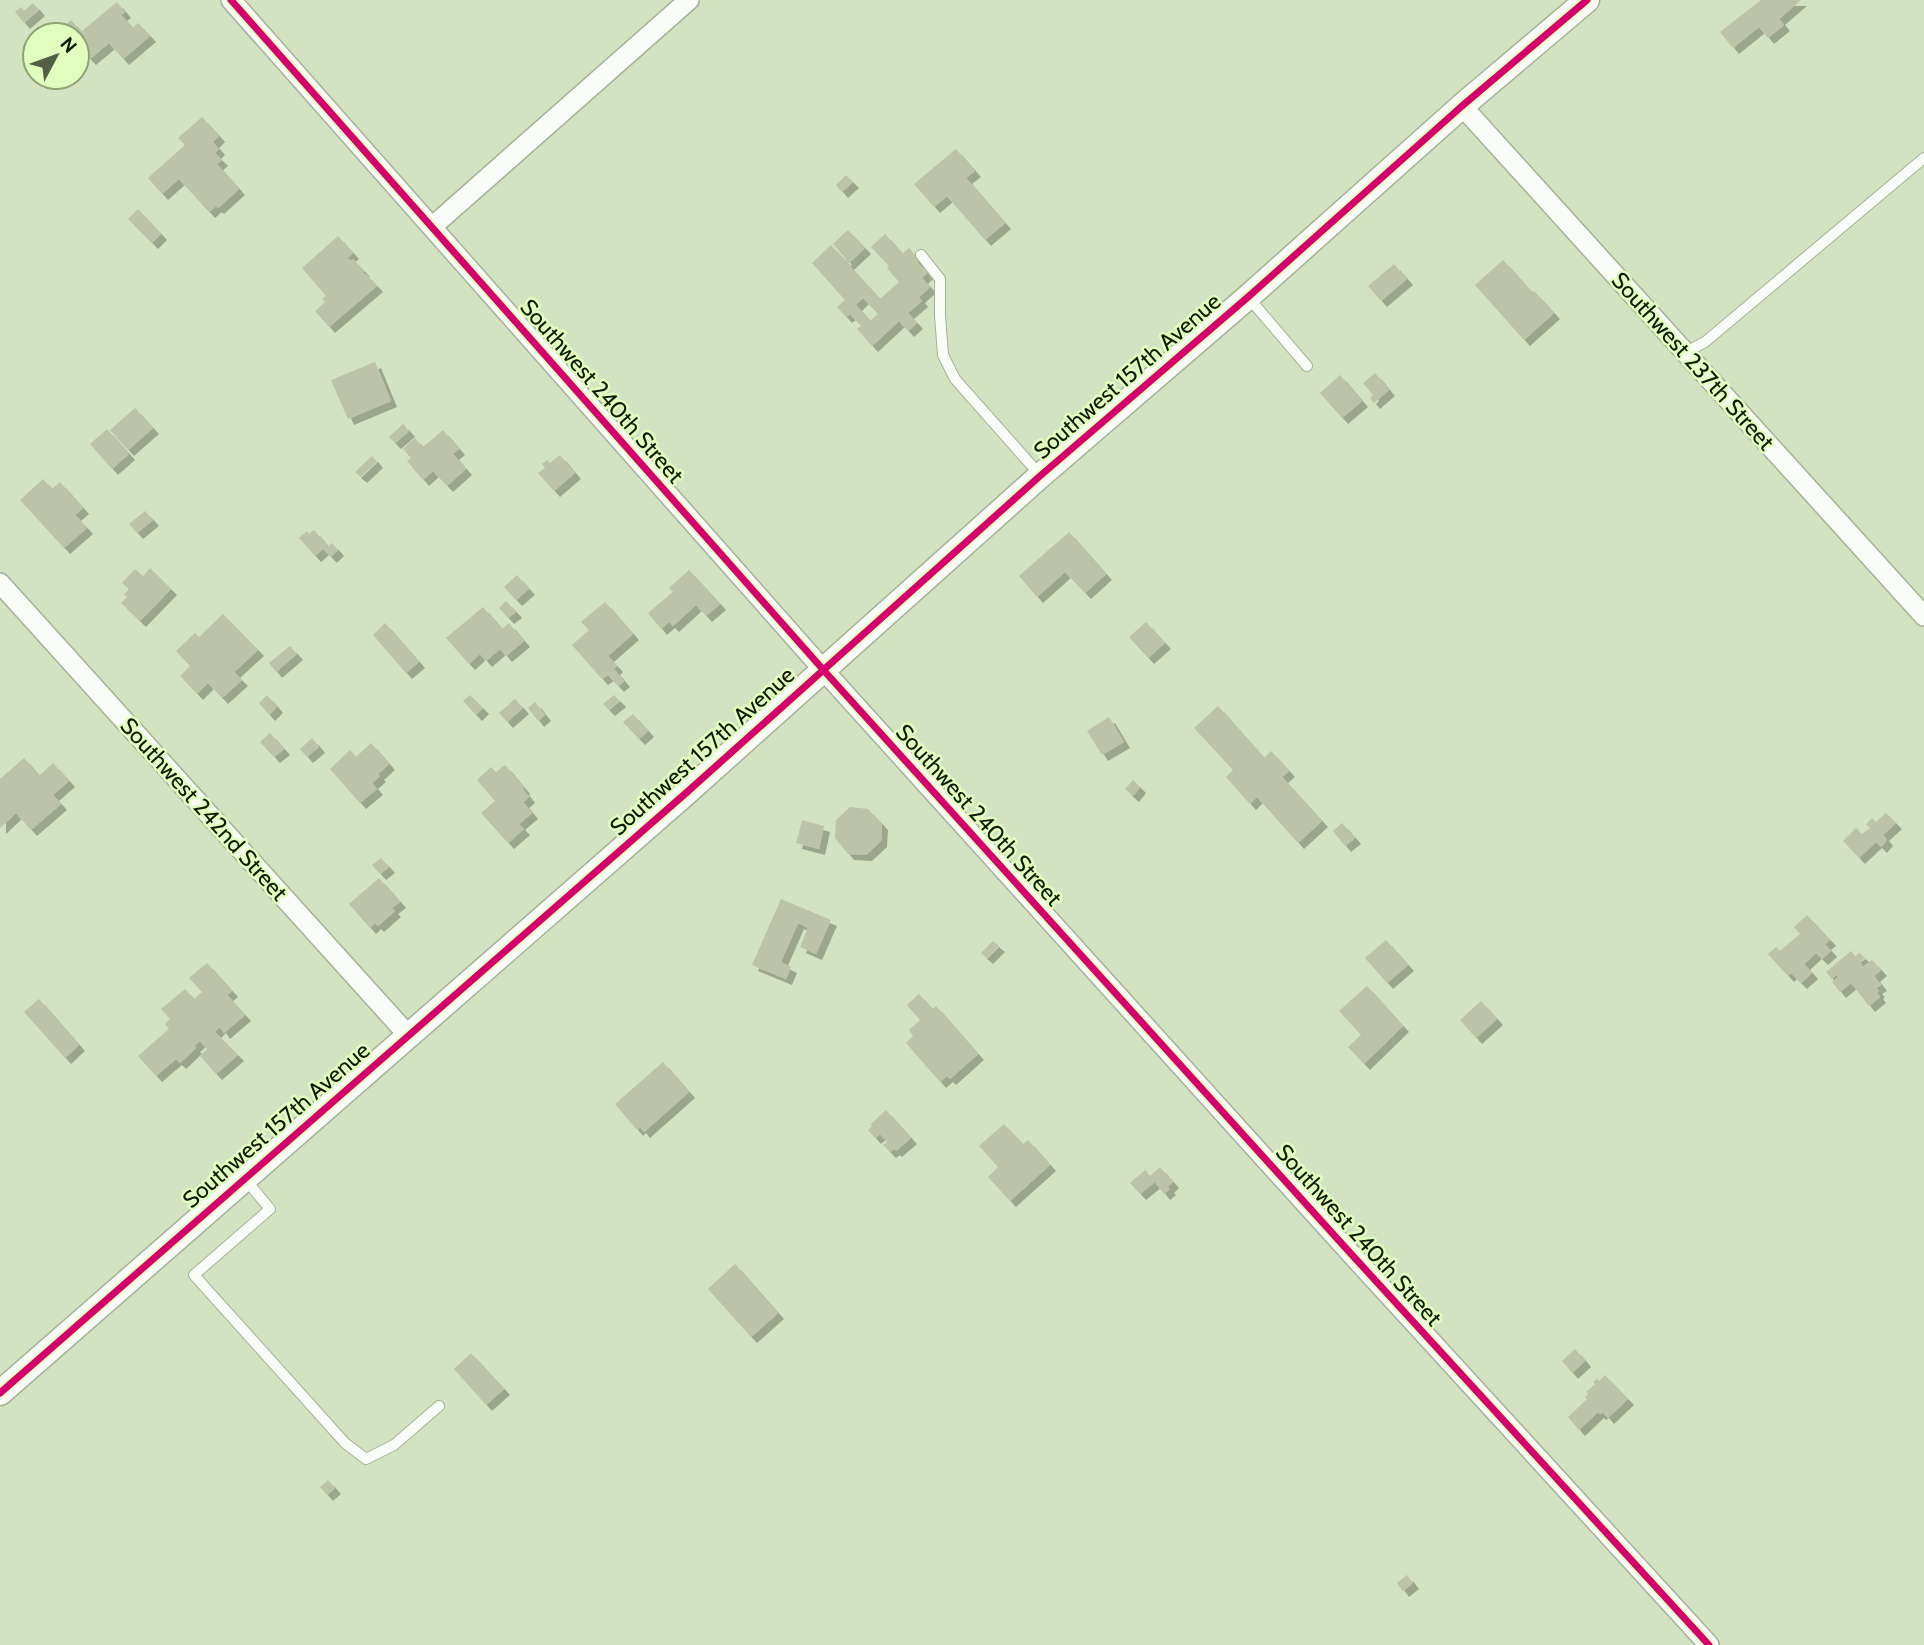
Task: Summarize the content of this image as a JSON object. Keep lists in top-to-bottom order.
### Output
{
  "streets": {
    "street": [
      "Southwest 237th Street",
      "Southwest 157th Avenue",
      "Southwest 240th Street",
      "Southwest 242nd Street"
    ]
  },
  "crossings": [
    ["Southwest 237th Street", "Southwest 157th Avenue"],
    ["Southwest 157th Avenue", "Southwest 240th Street"],
    ["Southwest 157th Avenue", "Southwest 242nd Street"]
  ],
  "north": "top right"
}
